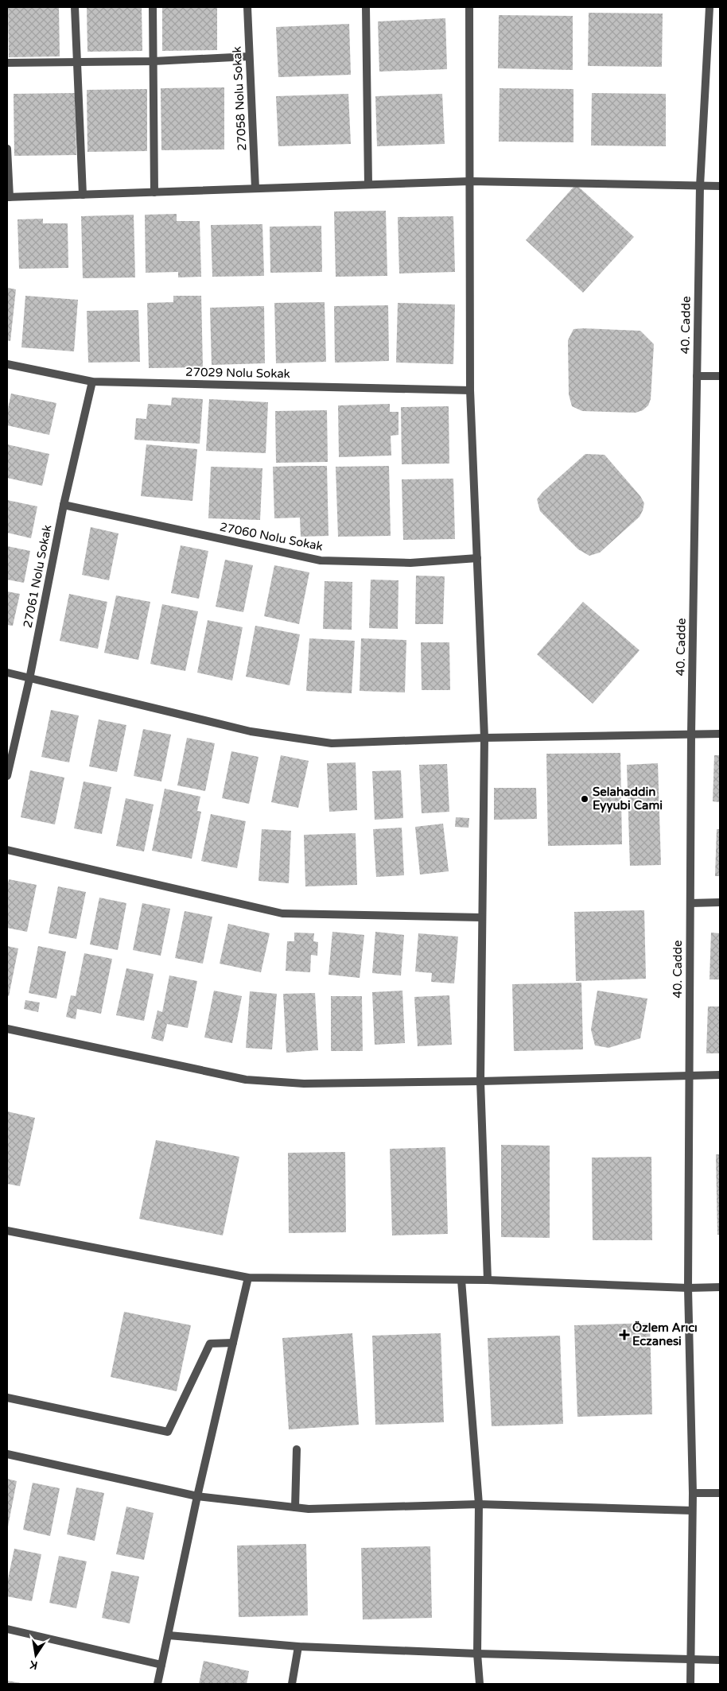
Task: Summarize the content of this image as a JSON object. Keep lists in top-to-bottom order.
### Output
{
  "streets": {
    "street": [
      "27058 Nolu Sokak",
      "40. Cadde",
      "27029 Nolu Sokak",
      "27060 Nolu Sokak",
      "27061 Nolu Sokak"
    ]
  },
  "crossings": [
    ["27029 Nolu Sokak", "27061 Nolu Sokak"],
    ["27060 Nolu Sokak", "27061 Nolu Sokak"]
  ],
  "places": {
    "other": ["Selahaddin Eyyubi Cami"],
    "health": ["Özlem Arıcı Eczanesi"]
  },
  "north": "bottom"
}
